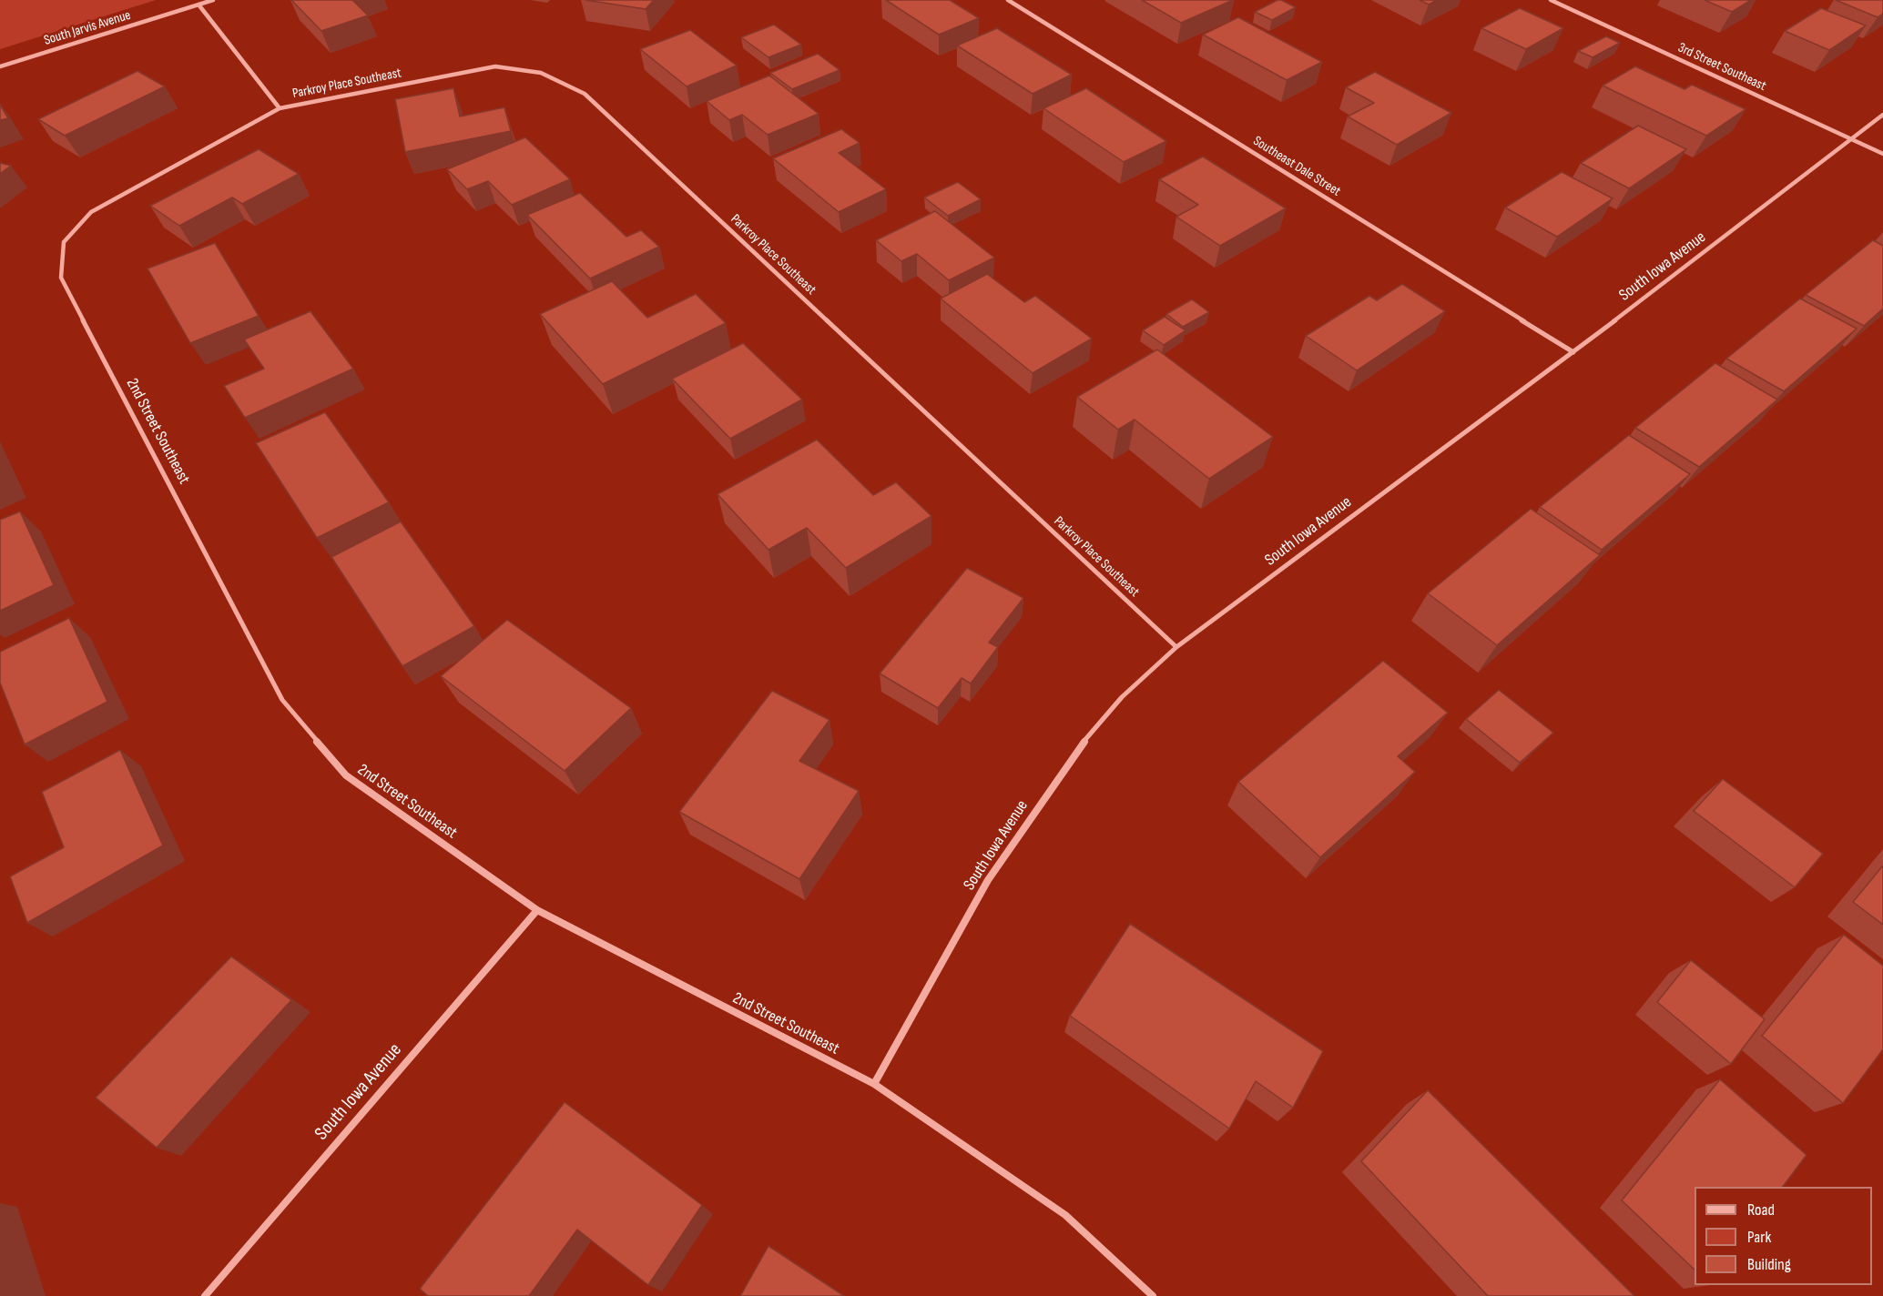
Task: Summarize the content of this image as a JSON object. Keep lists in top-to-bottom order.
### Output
{
  "streets": {
    "street": [
      "South Jarvis Avenue",
      "3rd Street Southeast",
      "Parkroy Place Southeast",
      "Southeast Dale Street",
      "South Iowa Avenue",
      "2nd Street Southeast"
    ]
  },
  "crossings": [
    ["3rd Street Southeast", "South Iowa Avenue"],
    ["Parkroy Place Southeast", "South Iowa Avenue"],
    ["Parkroy Place Southeast", "2nd Street Southeast"],
    ["Southeast Dale Street", "South Iowa Avenue"],
    ["South Iowa Avenue", "2nd Street Southeast"]
  ],
  "legend": ["Road", "Park", "Building"]
}
